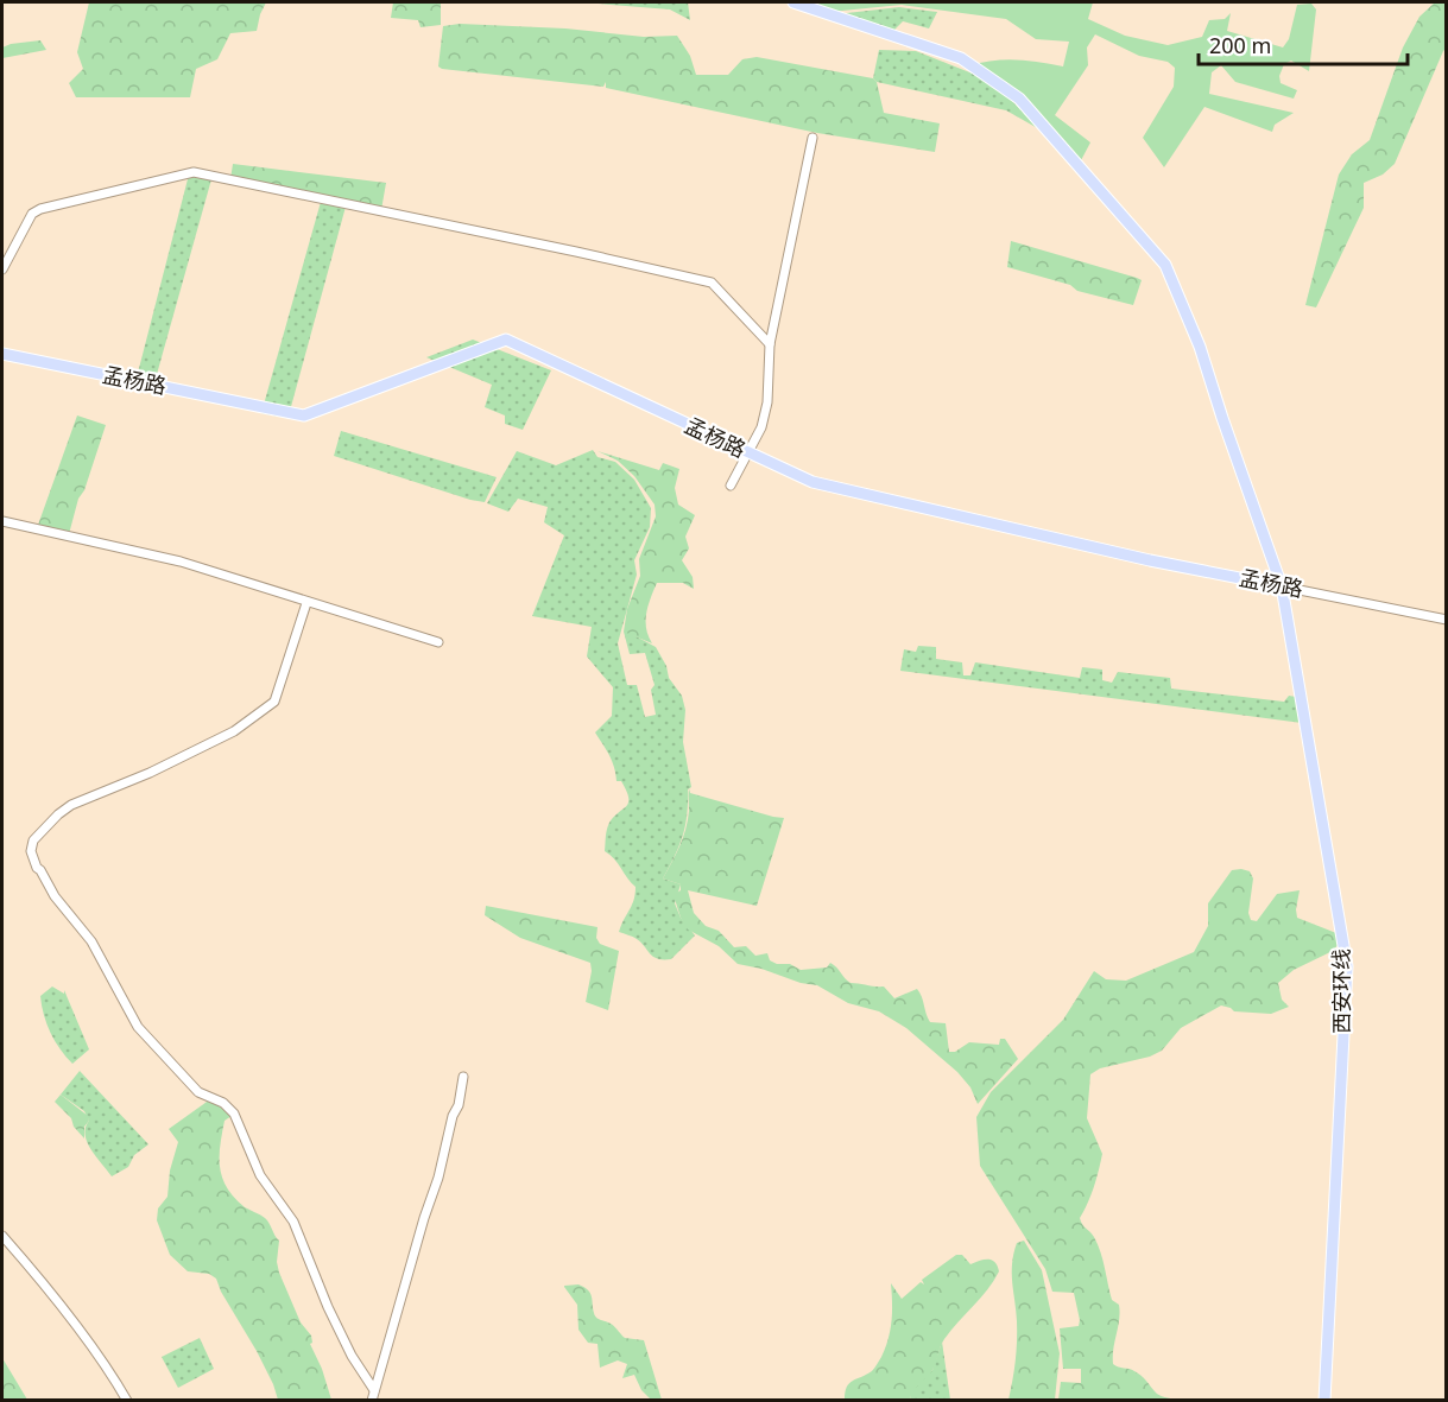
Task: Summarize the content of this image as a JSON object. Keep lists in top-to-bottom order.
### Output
{
  "streets": {
    "main road": ["孟杨路", "西安环线"]
  },
  "crossings": [
    ["孟杨路", "西安环线"]
  ],
  "scale_bar": "200 m"
}
